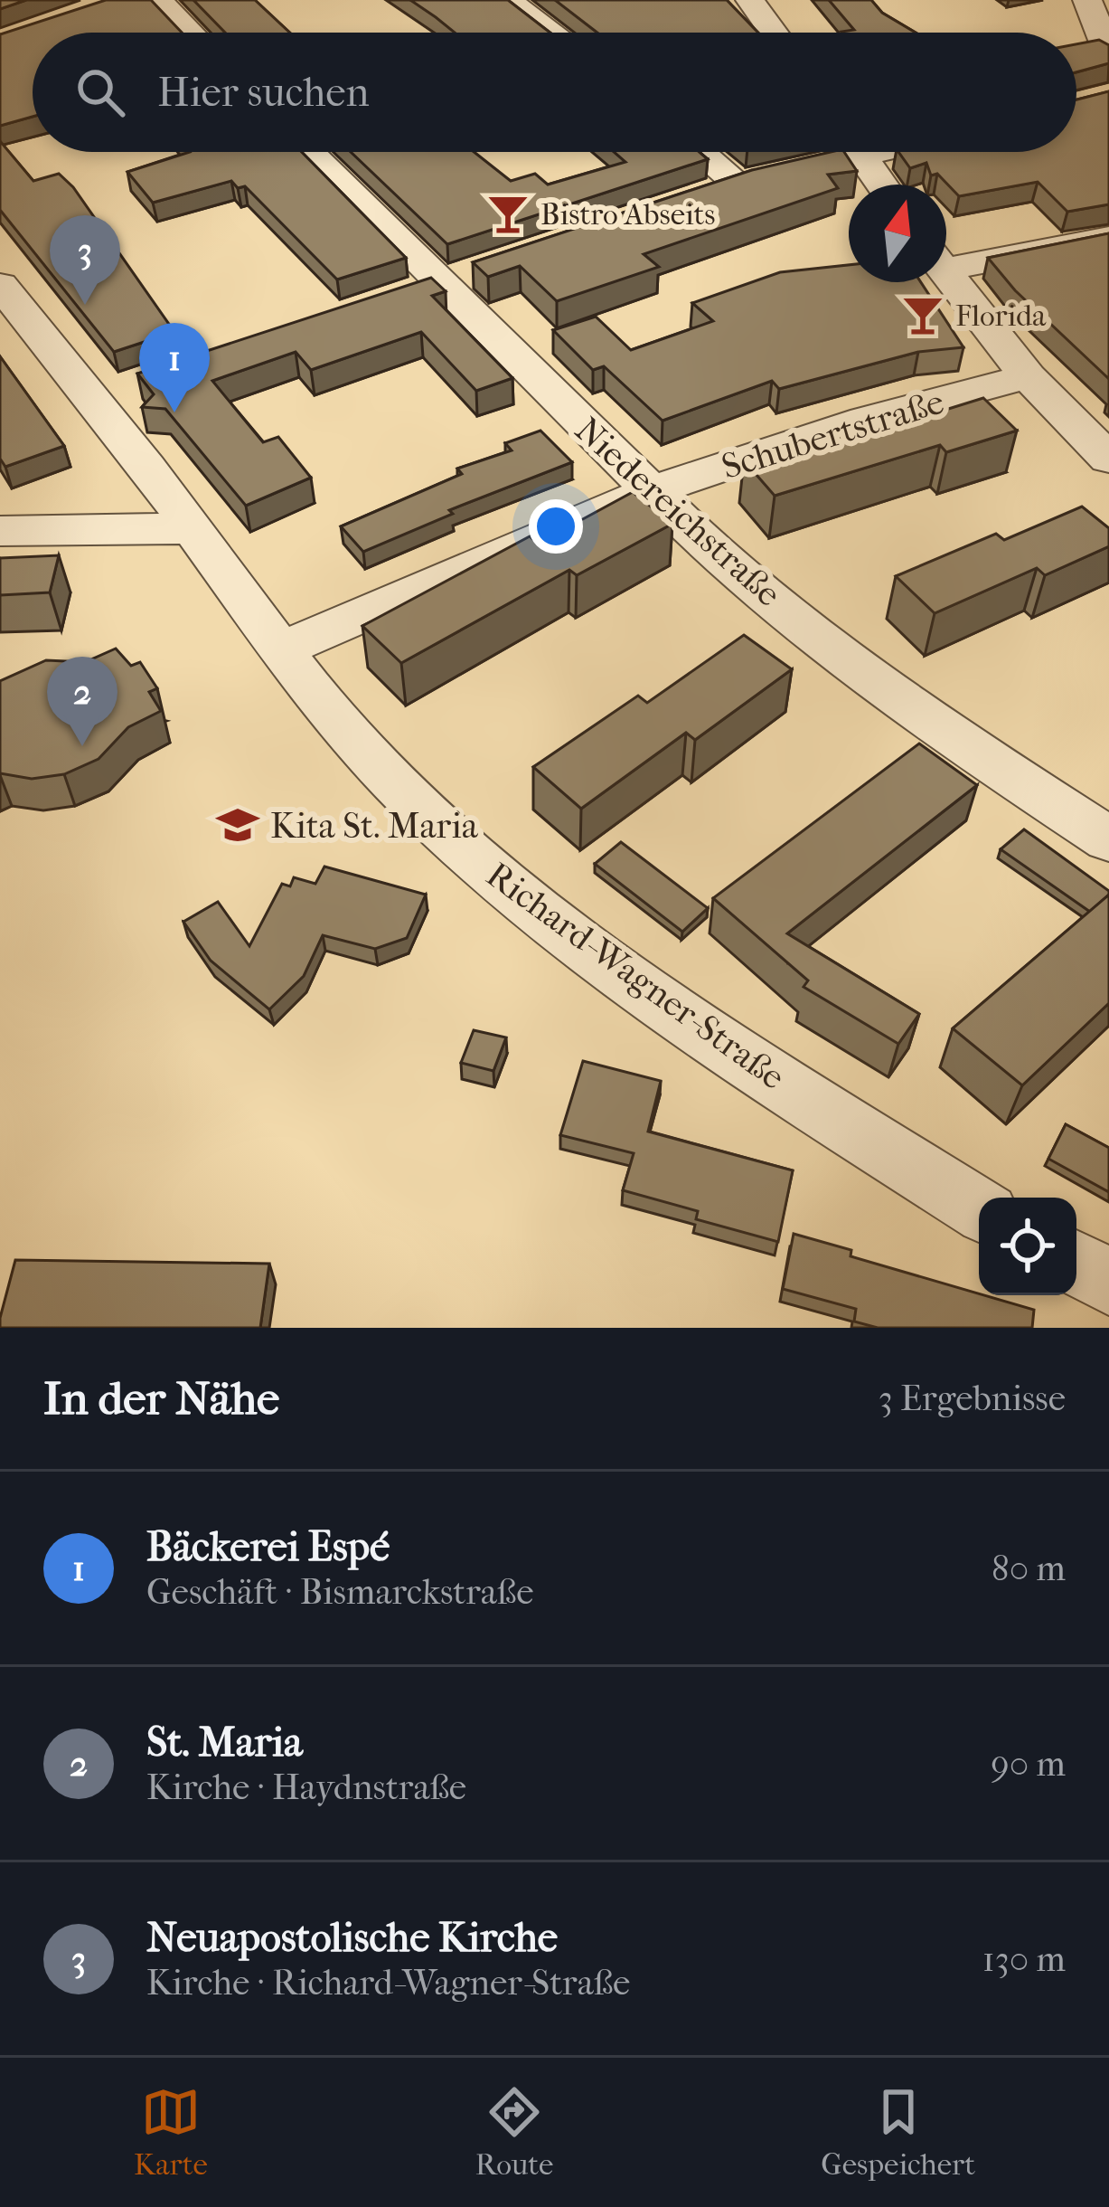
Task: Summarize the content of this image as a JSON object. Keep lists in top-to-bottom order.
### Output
{
  "streets": {
    "street": ["Schubertstraße", "Niedereichstraße", "Richard-Wagner-Straße"]
  },
  "crossings": [
    ["Schubertstraße", "Niedereichstraße"],
    ["Schubertstraße", "Richard-Wagner-Straße"]
  ],
  "places": {
    "bar": ["Bistro Abseits", "Florida"],
    "school or university": ["Kita St. Maria"]
  },
  "north": "top",
  "page": {
    "search": "Hier suchen",
    "pins": ["3", "1", "2"],
    "heading": ["In der Nähe", "3 Ergebnisse"],
    "list": [
      {
        "mark": "1",
        "name": "Bäckerei Espé",
        "note": "Geschäft · Bismarckstraße",
        "value": "80 m"
      },
      {
        "mark": "2",
        "name": "St. Maria",
        "note": "Kirche · Haydnstraße",
        "value": "90 m"
      },
      {
        "mark": "3",
        "name": "Neuapostolische Kirche",
        "note": "Kirche · Richard-Wagner-Straße",
        "value": "130 m"
      }
    ],
    "nav": ["Karte", "Route", "Gespeichert"]
  }
}
